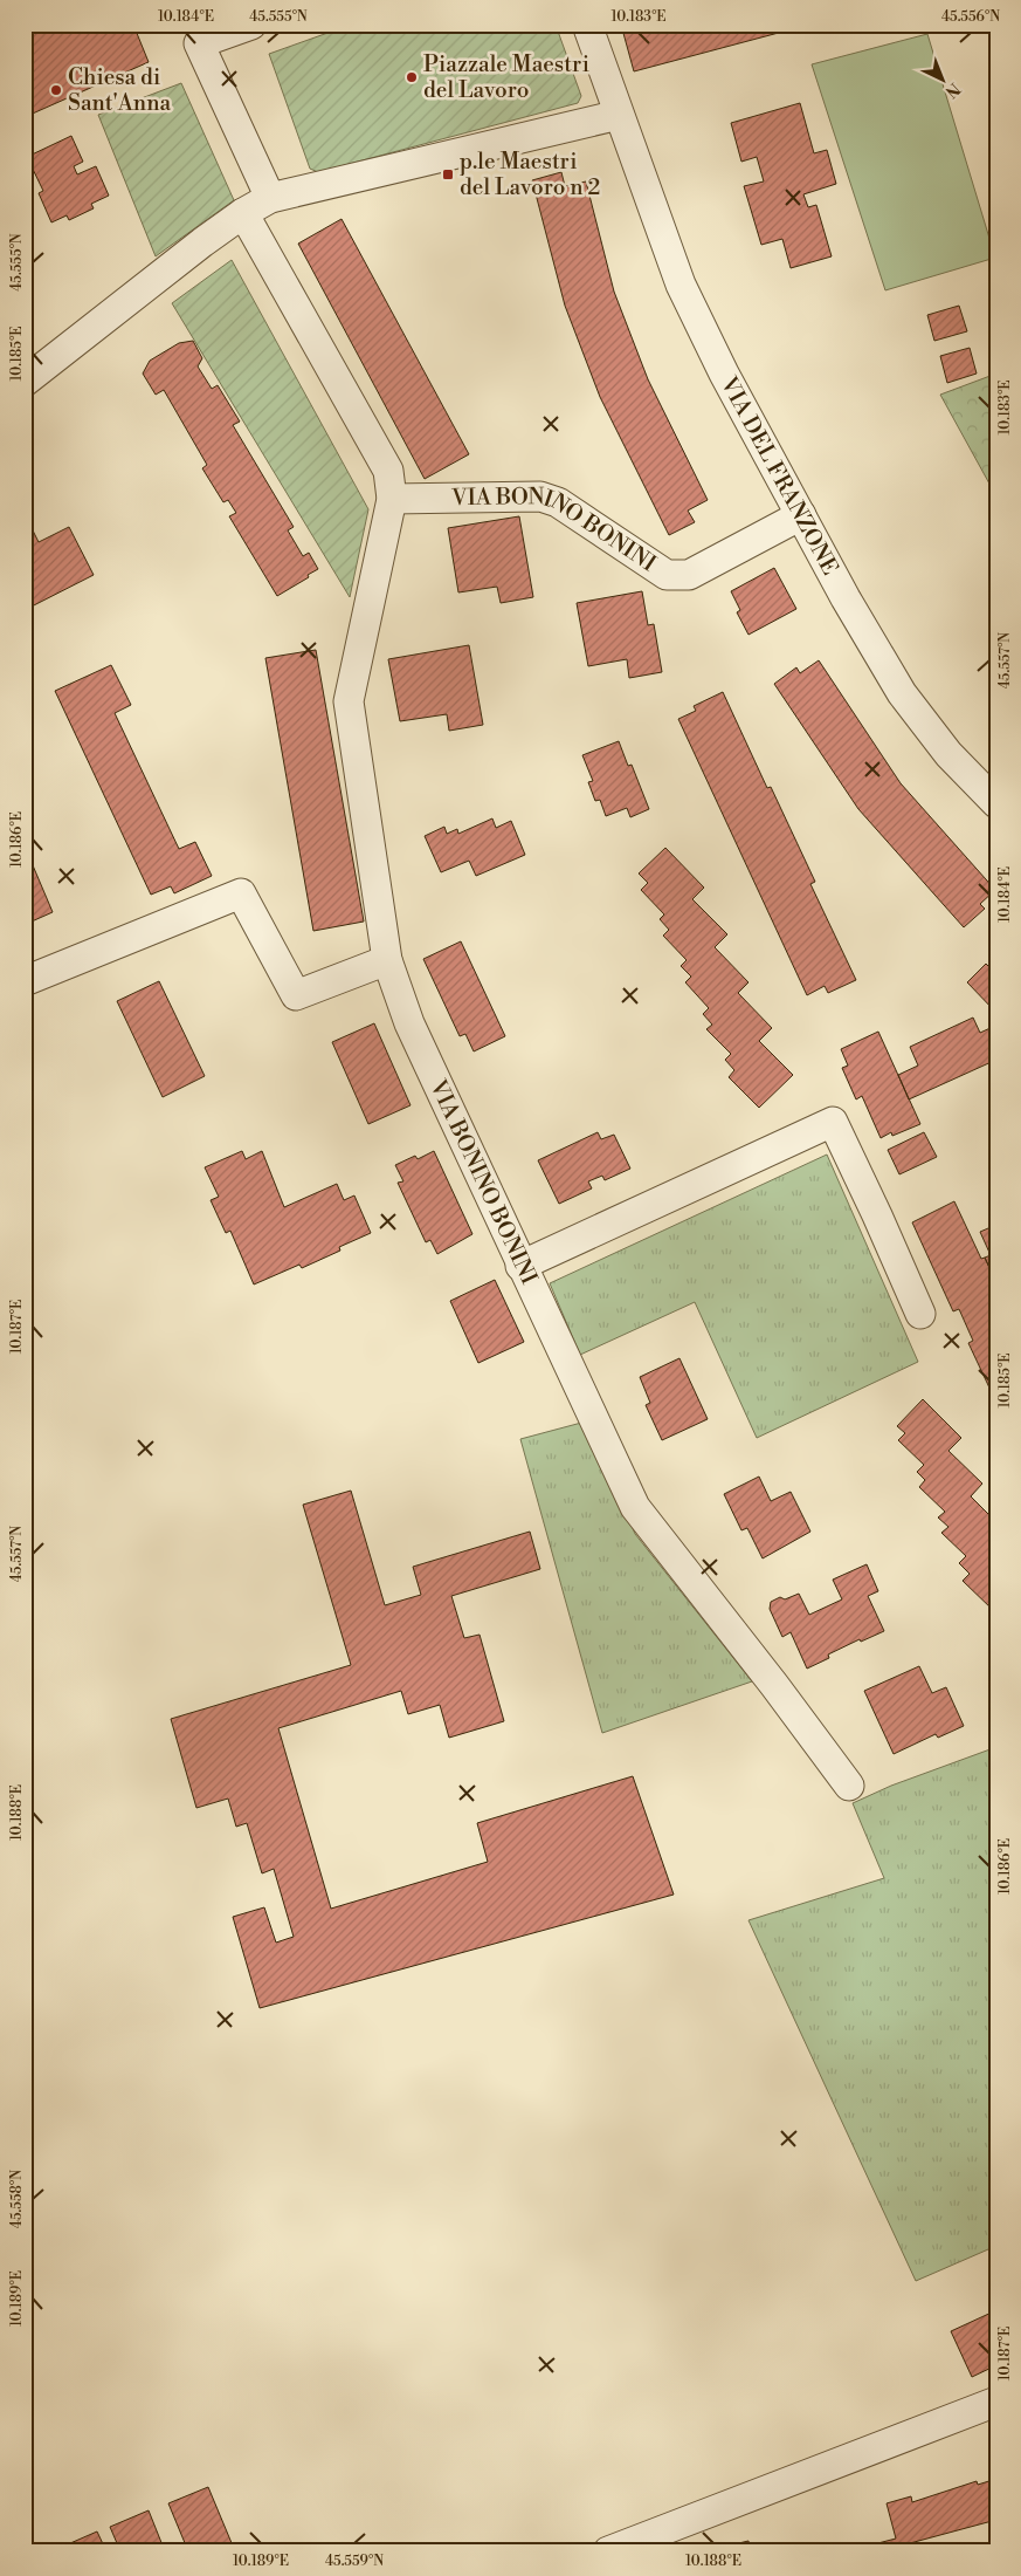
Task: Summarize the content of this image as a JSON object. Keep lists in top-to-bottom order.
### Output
{
  "streets": {
    "street": ["VIA DEL FRANZONE", "VIA BONINO BONINI"]
  },
  "crossings": [
    ["VIA DEL FRANZONE", "VIA BONINO BONINI"]
  ],
  "places": {
    "other": ["Piazzale Maestri del Lavoro", "Chiesa di Sant'Anna"],
    "transit": ["p.le Maestri del Lavoro n 2"]
  },
  "north": "bottom right",
  "coordinates": [
    "10.184°E",
    "45.555°N",
    "10.183°E",
    "45.556°N",
    "10.185°E",
    "45.557°N",
    "10.186°E",
    "10.187°E",
    "10.188°E",
    "45.558°N",
    "10.189°E",
    "45.559°N"
  ]
}
